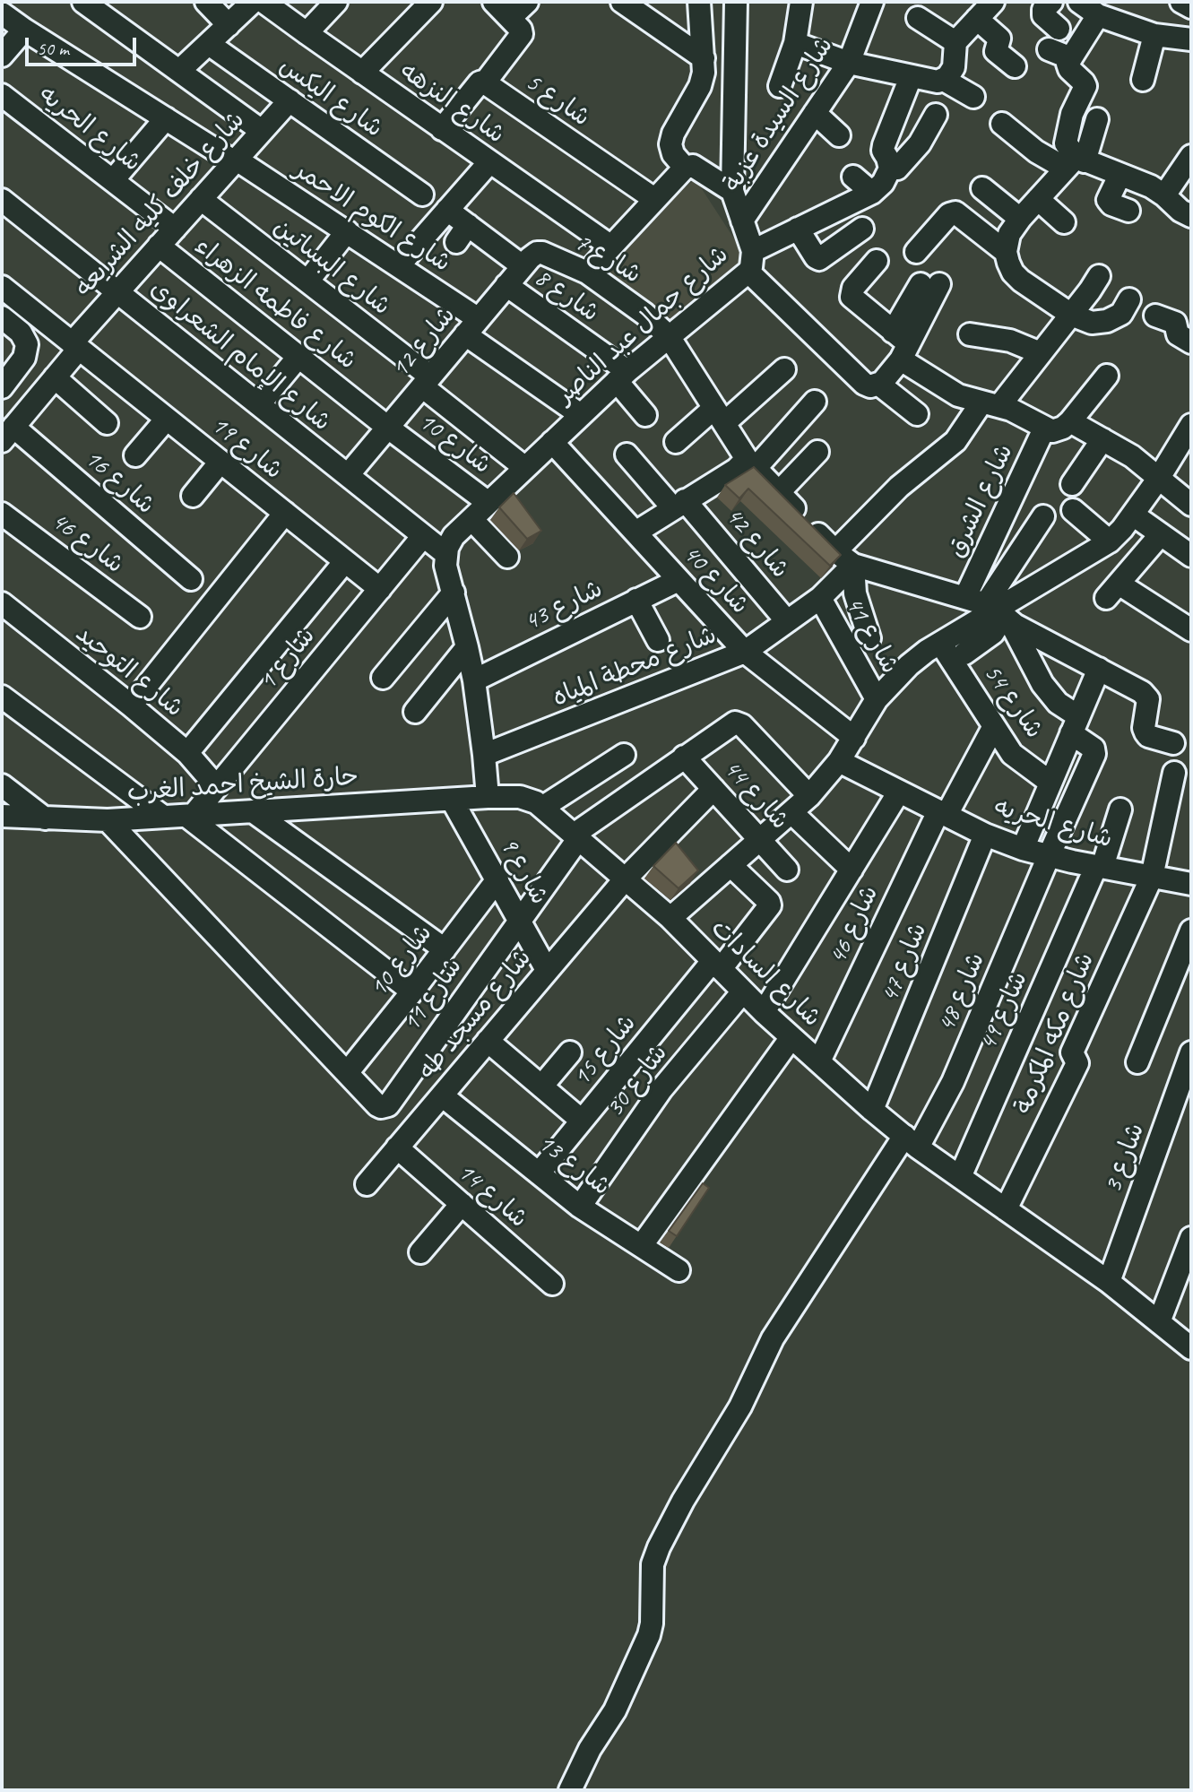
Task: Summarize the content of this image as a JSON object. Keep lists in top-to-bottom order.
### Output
{
  "streets": {
    "street": [
      "شارع اليكس",
      "شارع 5",
      "شارع النزهه",
      "شارع السيدة عزبة",
      "شارع الحريه",
      "شارع خلف كليه الشريعه",
      "شارع الكوم الاحمر",
      "شارع 7",
      "شارع البساتين",
      "شارع 8",
      "شارع فاطمه الزهراء",
      "شارع جمال عبد الناصر",
      "شارع 12",
      "شارع الإمام الشعراوى",
      "شارع 10",
      "شارع 19",
      "شارع 16",
      "شارع الشرق",
      "شارع 46",
      "شارع 42",
      "شارع 40",
      "شارع 43",
      "شارع 41",
      "شارع 1",
      "شارع محطة المياه",
      "شارع التوحيد",
      "شارع 54",
      "حارة الشيخ احمد الغرب",
      "شارع 44",
      "شارع 9",
      "شارع 47",
      "شارع السادات",
      "شارع 48",
      "شارع 11",
      "شارع 49",
      "شارع مسجد طه",
      "شارع مكه المكرمة",
      "شارع 15",
      "شارع 30",
      "شارع 3",
      "شارع 13",
      "شارع 14"
    ]
  },
  "crossings": [
    ["شارع اليكس", "شارع خلف كليه الشريعه"],
    ["شارع 5", "شارع النزهه"],
    ["شارع السيدة عزبة", "شارع جمال عبد الناصر"],
    ["شارع الحريه", "شارع خلف كليه الشريعه"],
    ["شارع الحريه", "شارع 46"],
    ["شارع الحريه", "شارع 47"],
    ["شارع الحريه", "شارع 48"],
    ["شارع الحريه", "شارع 49"],
    ["شارع الحريه", "شارع مكه المكرمة"],
    ["شارع خلف كليه الشريعه", "شارع الكوم الاحمر"],
    ["شارع خلف كليه الشريعه", "شارع البساتين"],
    ["شارع خلف كليه الشريعه", "شارع فاطمه الزهراء"],
    ["شارع خلف كليه الشريعه", "شارع الإمام الشعراوى"],
    ["شارع خلف كليه الشريعه", "شارع 19"],
    ["شارع خلف كليه الشريعه", "شارع 16"],
    ["شارع الكوم الاحمر", "شارع جمال عبد الناصر"],
    ["شارع الكوم الاحمر", "شارع 12"],
    ["شارع 7", "شارع جمال عبد الناصر"],
    ["شارع 7", "شارع 12"],
    ["شارع 7", "شارع محطة المياه"],
    ["شارع البساتين", "شارع 12"],
    ["شارع 8", "شارع جمال عبد الناصر"],
    ["شارع 8", "شارع 12"],
    ["شارع فاطمه الزهراء", "شارع 12"],
    ["شارع فاطمه الزهراء", "شارع 10"],
    ["شارع جمال عبد الناصر", "شارع الإمام الشعراوى"],
    ["شارع جمال عبد الناصر", "شارع 10"],
    ["شارع جمال عبد الناصر", "شارع 40"],
    ["شارع 12", "شارع الإمام الشعراوى"],
    ["شارع 12", "شارع 10"],
    ["شارع الإمام الشعراوى", "شارع 1"],
    ["شارع 10", "شارع 9"],
    ["شارع 10", "شارع 11"],
    ["شارع 19", "شارع 1"],
    ["شارع 46", "شارع 54"],
    ["شارع 46", "شارع السادات"],
    ["شارع 42", "شارع محطة المياه"],
    ["شارع 40", "شارع 43"],
    ["شارع 40", "شارع محطة المياه"],
    ["شارع 41", "شارع محطة المياه"],
    ["شارع 1", "شارع التوحيد"],
    ["شارع 1", "حارة الشيخ احمد الغرب"],
    ["حارة الشيخ احمد الغرب", "شارع 9"],
    ["حارة الشيخ احمد الغرب", "شارع السادات"],
    ["شارع 44", "شارع 11"],
    ["شارع 44", "شارع مسجد طه"],
    ["شارع 9", "شارع 11"],
    ["شارع 9", "شارع مسجد طه"],
    ["شارع 47", "شارع السادات"],
    ["شارع السادات", "شارع 48"],
    ["شارع السادات", "شارع 11"],
    ["شارع السادات", "شارع 49"],
    ["شارع السادات", "شارع مسجد طه"],
    ["شارع السادات", "شارع مكه المكرمة"],
    ["شارع السادات", "شارع 15"],
    ["شارع السادات", "شارع 30"],
    ["شارع السادات", "شارع 3"],
    ["شارع مسجد طه", "شارع 13"],
    ["شارع مسجد طه", "شارع 14"],
    ["شارع 15", "شارع 13"],
    ["شارع 30", "شارع 13"]
  ],
  "scale_bar": "50 m"
}
